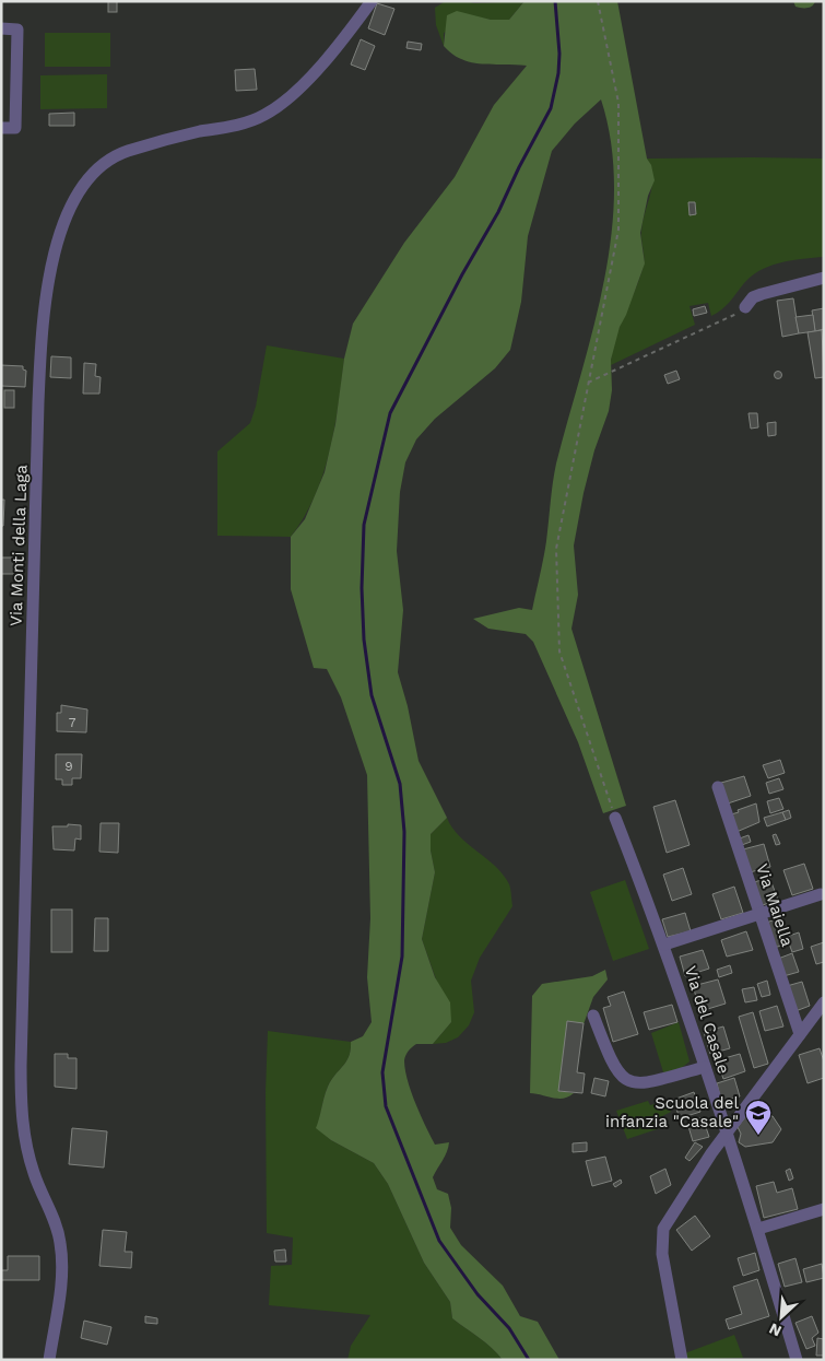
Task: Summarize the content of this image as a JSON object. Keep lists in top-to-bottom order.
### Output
{
  "streets": {
    "street": ["Via Monti della Laga", "Via Maiella", "Via del Casale"]
  },
  "places": {
    "school or university": ["Scuola del infanzia \"Casale\""]
  },
  "house_numbers": ["7", "9"],
  "north": "bottom left"
}
